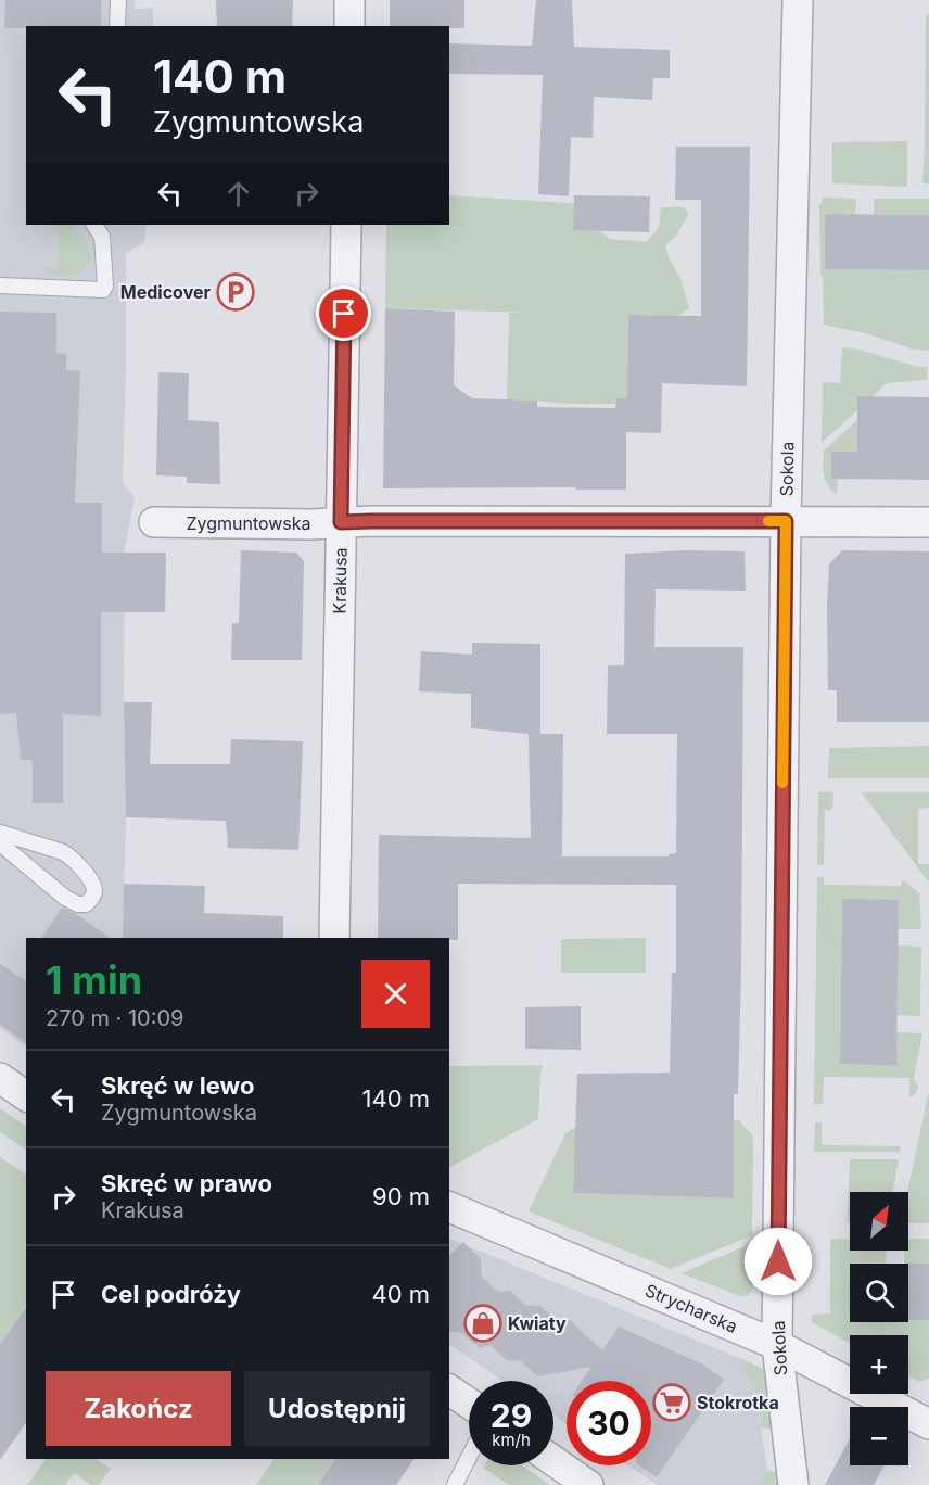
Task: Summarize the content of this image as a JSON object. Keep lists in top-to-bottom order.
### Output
{
  "streets": {
    "street": [
      "Sokola",
      "Zygmuntowska",
      "Krakusa",
      "Strycharska"
    ]
  },
  "crossings": [
    ["Sokola", "Zygmuntowska"],
    ["Sokola", "Strycharska"],
    ["Zygmuntowska", "Krakusa"]
  ],
  "places": {
    "parking": ["Medicover"],
    "shop": ["Kwiaty"],
    "supermarket": ["Stokrotka"]
  },
  "north": "top right",
  "page": {
    "turn": ["140 m", "Zygmuntowska"],
    "heading": ["1 min", "270 m · 10:09"],
    "list": [
      {
        "name": "Skręć w lewo",
        "note": "Zygmuntowska",
        "value": "140 m"
      },
      {
        "name": "Skręć w prawo",
        "note": "Krakusa",
        "value": "90 m"
      },
      {
        "name": "Cel podróży",
        "value": "40 m"
      }
    ],
    "map_buttons": ["+", "−"],
    "buttons": ["Zakończ", "Udostępnij"],
    "speed": "29 km/h",
    "limit": "30"
  }
}
